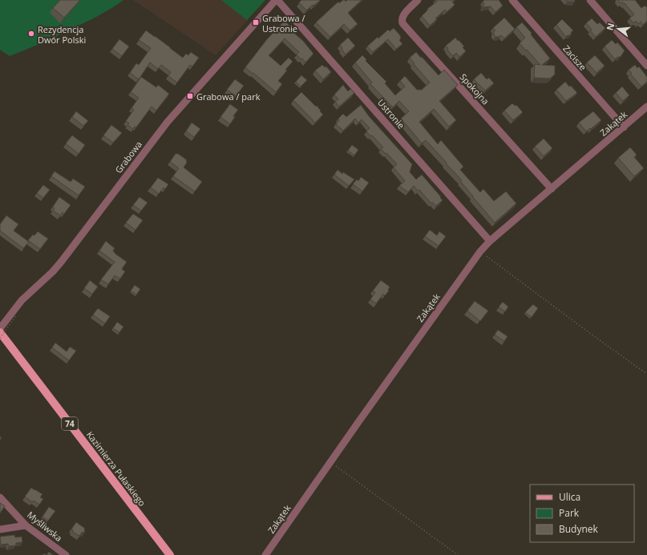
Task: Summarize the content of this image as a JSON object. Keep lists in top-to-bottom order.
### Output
{
  "streets": {
    "main road": ["74", "Kazimierza Pułaskiego"],
    "street": [
      "Zacisze",
      "Spokojna",
      "Ustronie",
      "Zakątek",
      "Grabowa",
      "Myśliwska"
    ]
  },
  "crossings": [
    ["Zacisze", "Zakątek"],
    ["Spokojna", "Zakątek"],
    ["Ustronie", "Zakątek"],
    ["Ustronie", "Grabowa"]
  ],
  "places": {
    "transit": ["Grabowa / Ustronie", "Grabowa / park"],
    "other": ["Rezydencja Dwór Polski"]
  },
  "legend": ["Ulica", "Park", "Budynek"],
  "north": "left"
}
